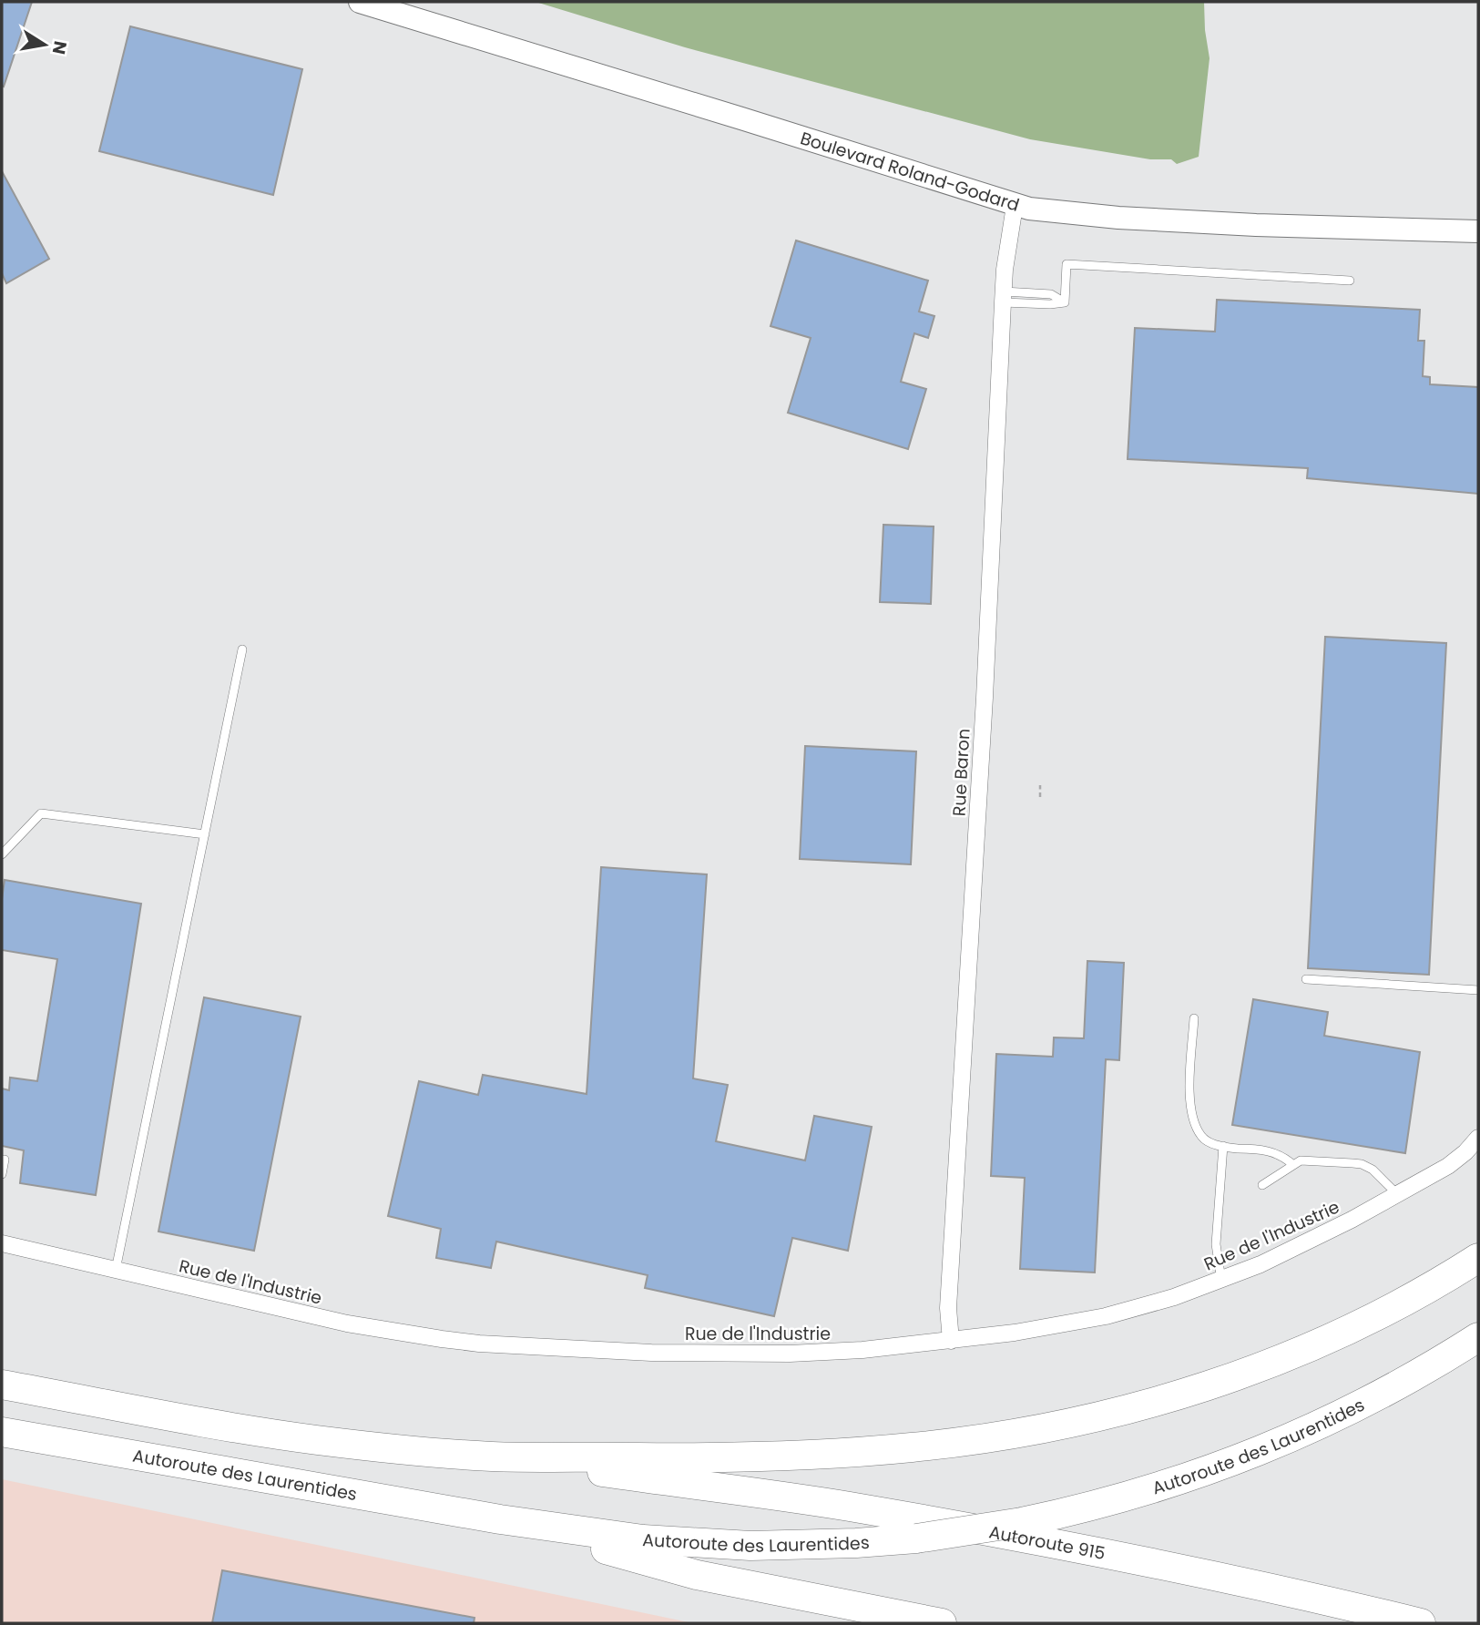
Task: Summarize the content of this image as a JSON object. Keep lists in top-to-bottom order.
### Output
{
  "streets": {
    "highway": ["Autoroute des Laurentides", "Autoroute 915"],
    "street": ["Boulevard Roland-Godard", "Rue Baron", "Rue de l'Industrie"]
  },
  "crossings": [
    ["Boulevard Roland-Godard", "Rue Baron"],
    ["Rue Baron", "Rue de l'Industrie"]
  ],
  "north": "right"
}
